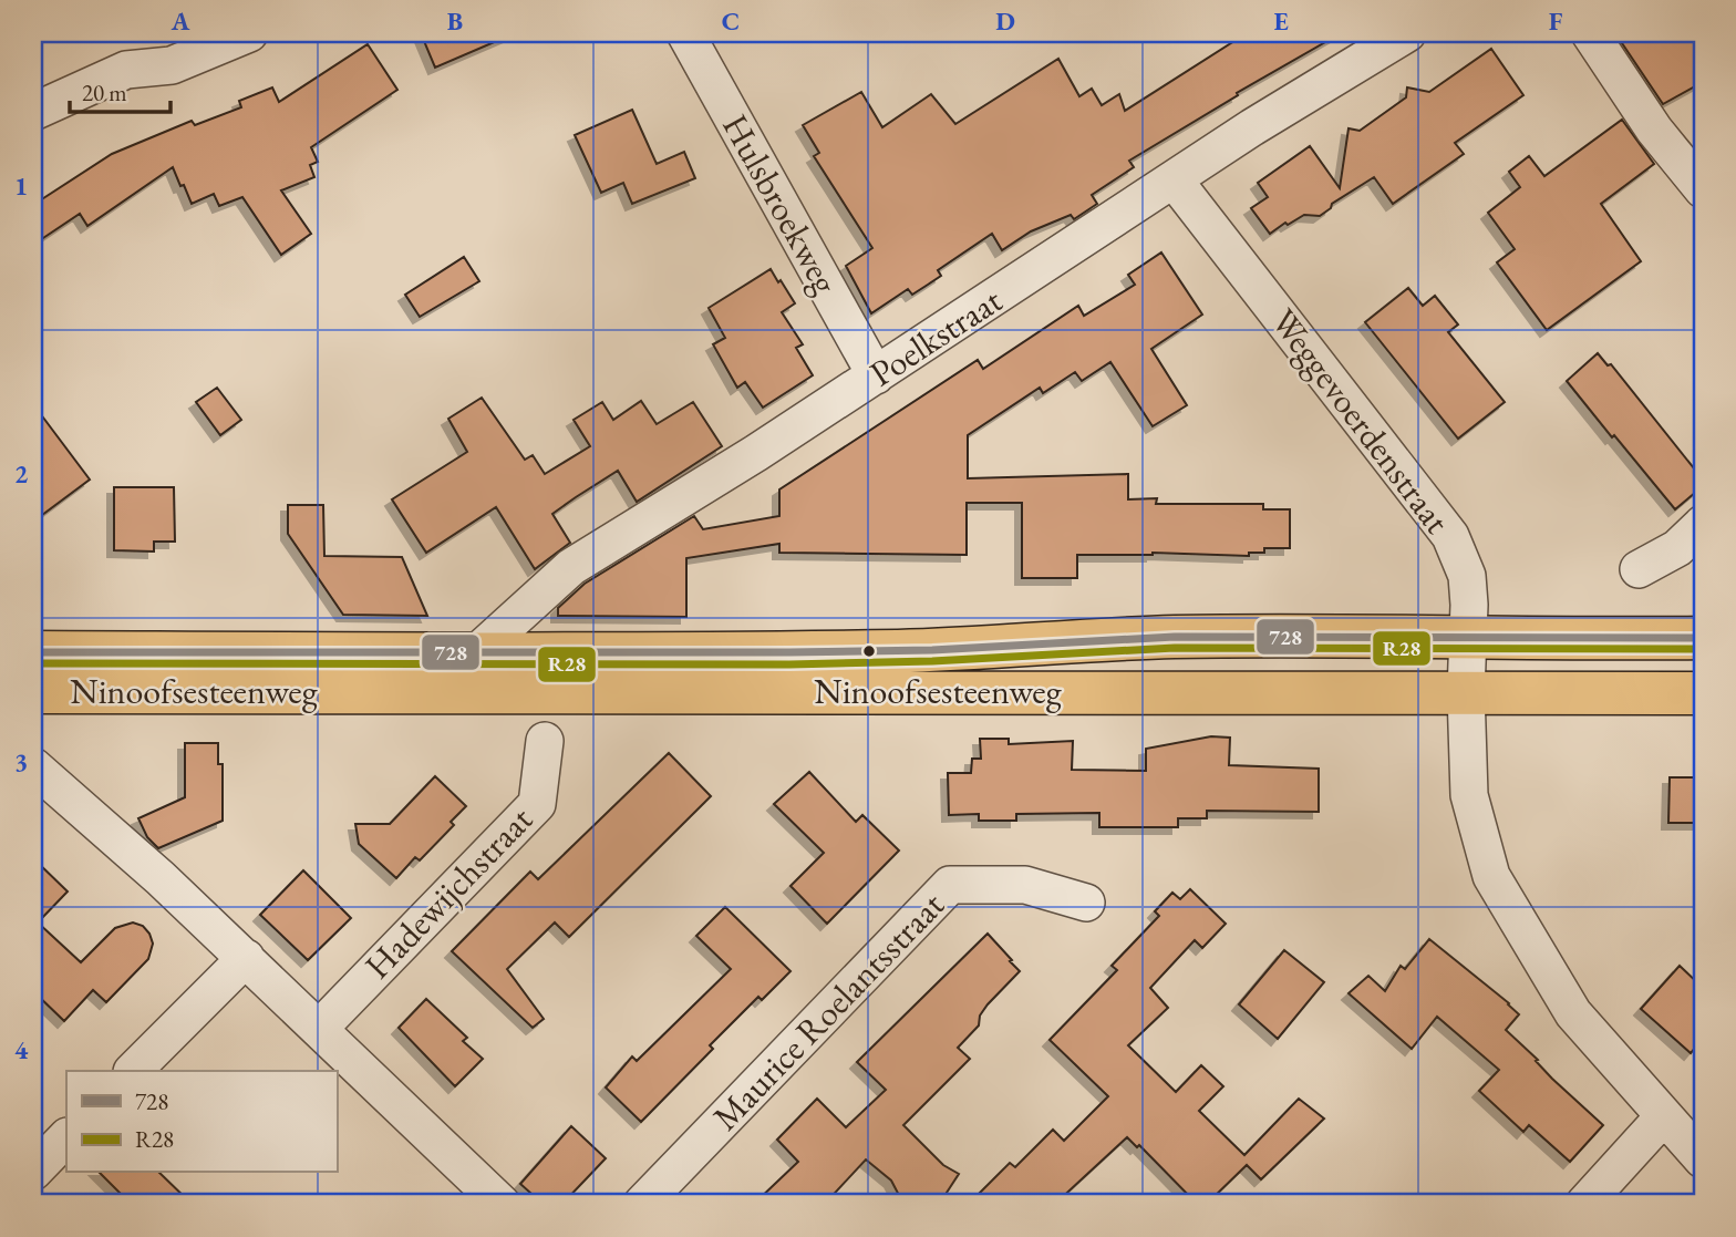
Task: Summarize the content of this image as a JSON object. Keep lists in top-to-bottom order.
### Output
{
  "streets": {
    "main road": ["Ninoofsesteenweg"],
    "street": [
      "Hulsbroekweg",
      "Poelkstraat",
      "Weggevoerdenstraat",
      "Hadewijchstraat",
      "Maurice Roelantsstraat"
    ]
  },
  "crossings": [
    ["Hulsbroekweg", "Poelkstraat"],
    ["Poelkstraat", "Weggevoerdenstraat"],
    ["Poelkstraat", "Ninoofsesteenweg"],
    ["Weggevoerdenstraat", "Ninoofsesteenweg"]
  ],
  "lines": ["transit line 728", "transit line R28"],
  "legend": ["728", "R28"],
  "scale_bar": "20 m",
  "grid": {
    "columns": [
      "A",
      "B",
      "C",
      "D",
      "E",
      "F"
    ],
    "rows": [
      "1",
      "2",
      "3",
      "4"
    ]
  }
}
